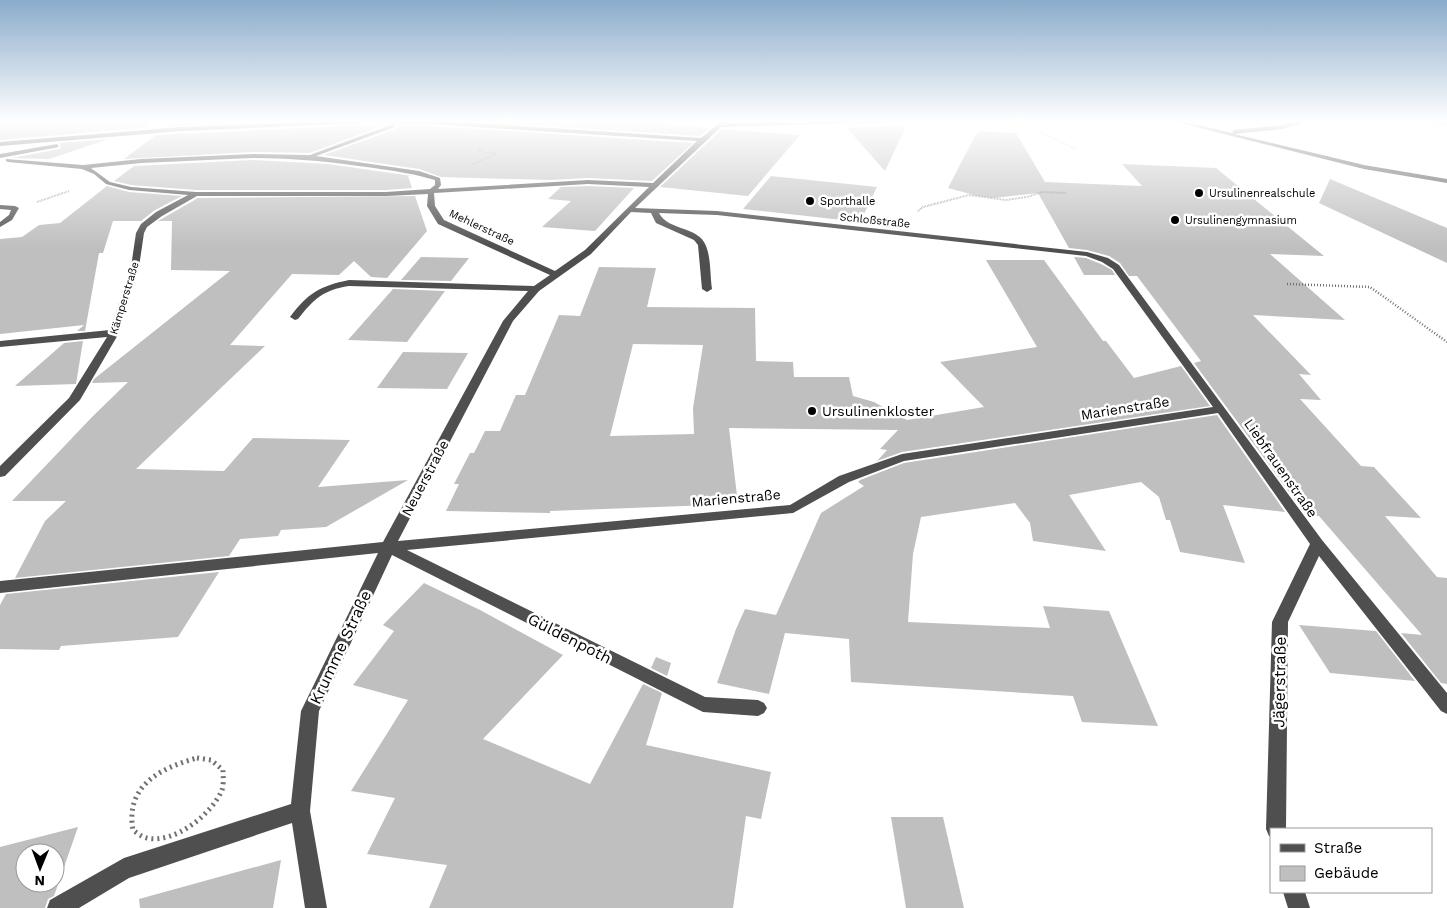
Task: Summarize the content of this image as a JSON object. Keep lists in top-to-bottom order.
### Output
{
  "streets": {
    "street": [
      "Schloßstraße",
      "Mehlerstraße",
      "Kämperstraße",
      "Marienstraße",
      "Liebfrauenstraße",
      "Neuerstraße",
      "Güldenpoth",
      "Krumme Straße",
      "Jägerstraße"
    ]
  },
  "crossings": [
    ["Schloßstraße", "Liebfrauenstraße"],
    ["Schloßstraße", "Neuerstraße"],
    ["Mehlerstraße", "Neuerstraße"],
    ["Marienstraße", "Liebfrauenstraße"],
    ["Marienstraße", "Neuerstraße"],
    ["Marienstraße", "Güldenpoth"],
    ["Marienstraße", "Krumme Straße"],
    ["Liebfrauenstraße", "Jägerstraße"],
    ["Neuerstraße", "Güldenpoth"],
    ["Neuerstraße", "Krumme Straße"],
    ["Güldenpoth", "Krumme Straße"]
  ],
  "places": [
    "Ursulinenrealschule",
    "Sporthalle",
    "Ursulinengymnasium",
    "Ursulinenkloster"
  ],
  "legend": ["Straße", "Gebäude"],
  "north": "bottom"
}
